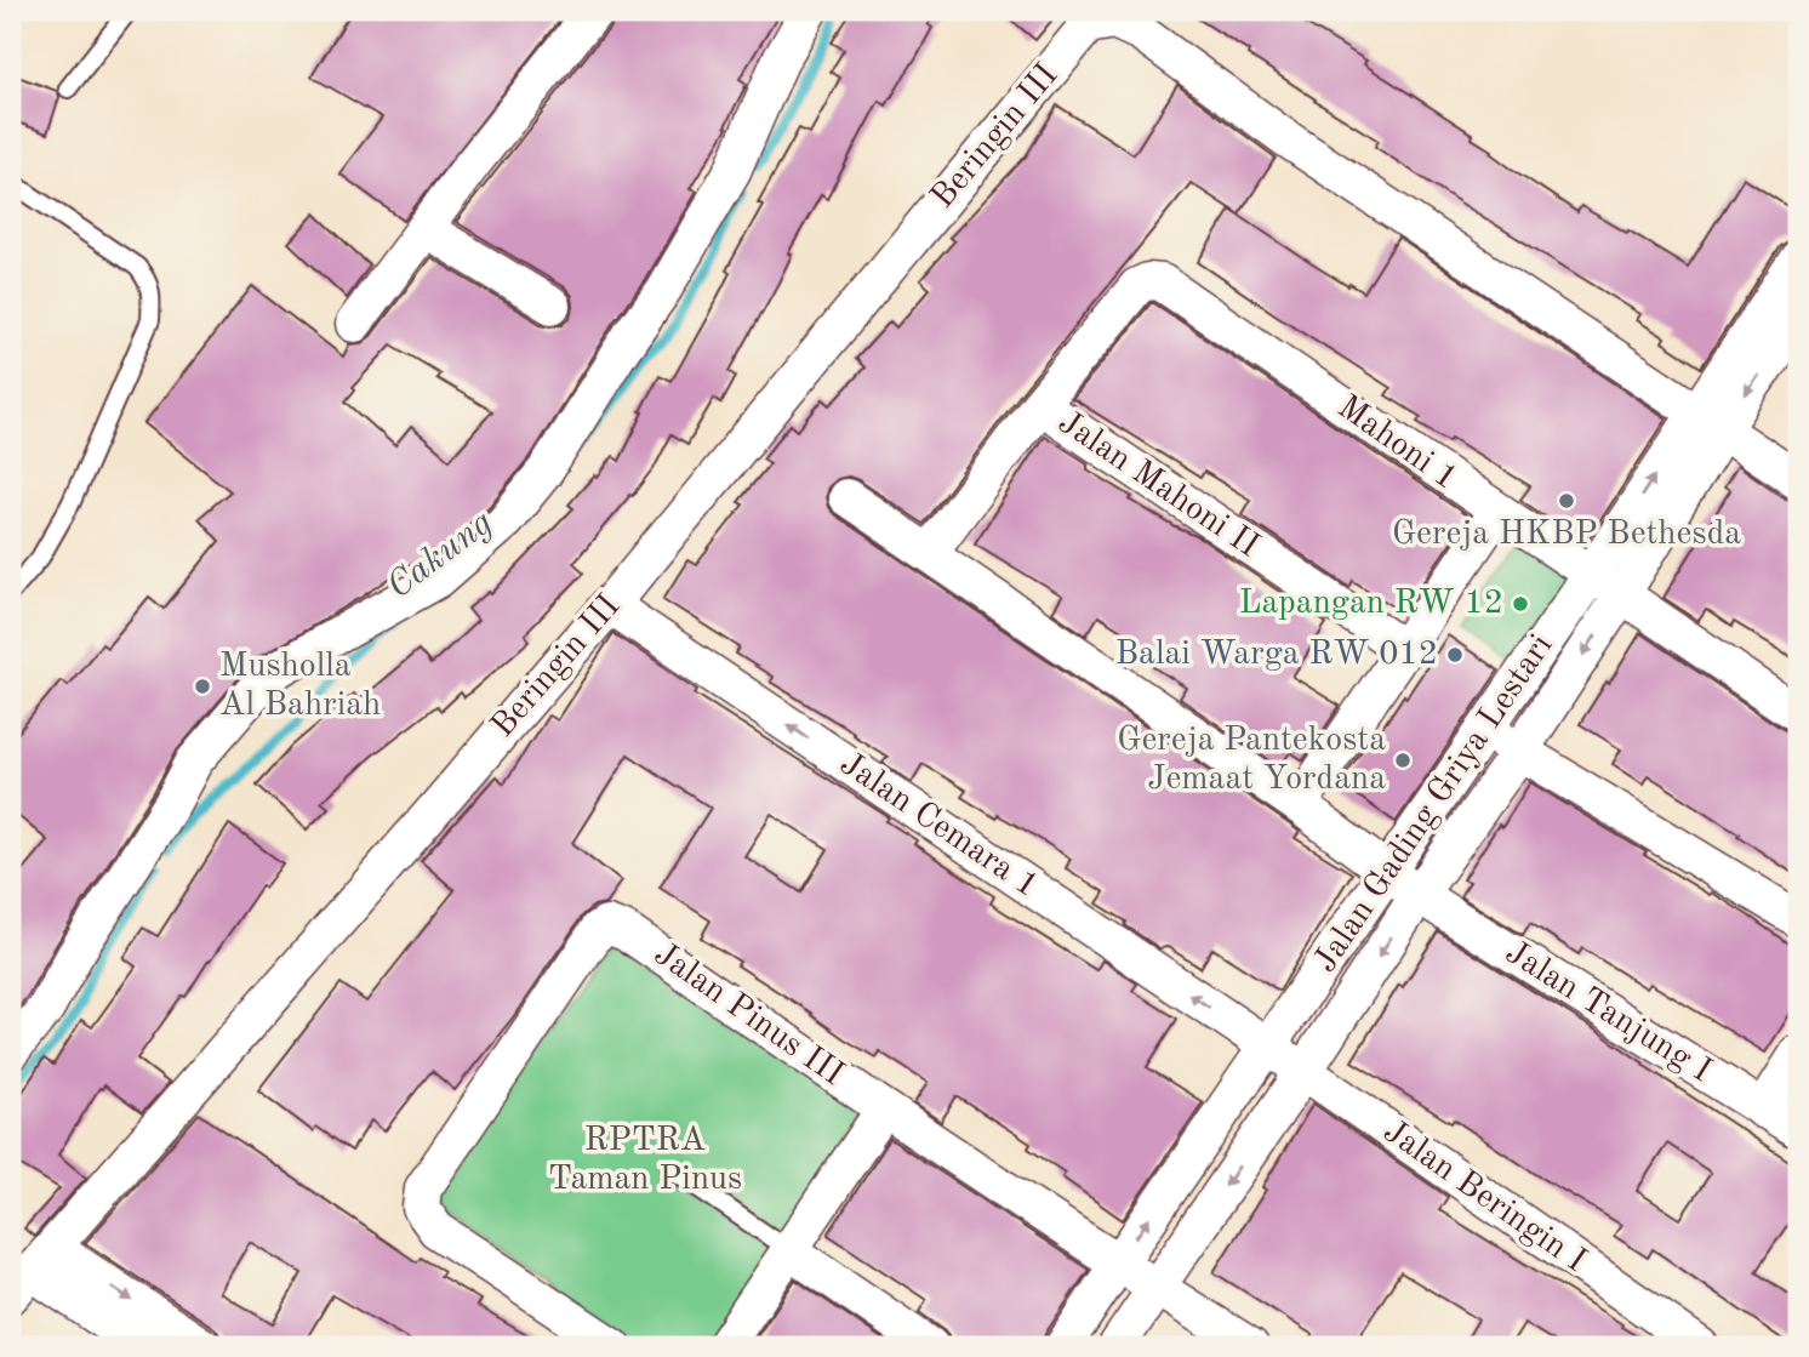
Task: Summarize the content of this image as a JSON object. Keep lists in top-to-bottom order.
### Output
{
  "streets": {
    "street": [
      "Beringin III",
      "Mahoni 1",
      "Jalan Mahoni II",
      "Jalan Gading Griya Lestari",
      "Jalan Cemara 1",
      "Jalan Tanjung I",
      "Jalan Pinus III",
      "Jalan Beringin I"
    ]
  },
  "crossings": [
    ["Beringin III", "Jalan Gading Griya Lestari"],
    ["Beringin III", "Jalan Cemara 1"],
    ["Mahoni 1", "Jalan Mahoni II"],
    ["Mahoni 1", "Jalan Gading Griya Lestari"],
    ["Jalan Gading Griya Lestari", "Jalan Cemara 1"],
    ["Jalan Gading Griya Lestari", "Jalan Tanjung I"],
    ["Jalan Gading Griya Lestari", "Jalan Pinus III"],
    ["Jalan Gading Griya Lestari", "Jalan Beringin I"],
    ["Jalan Cemara 1", "Jalan Beringin I"]
  ],
  "one_way": ["Jalan Cemara 1"],
  "water": ["Cakung"],
  "parks": ["RPTRA Taman Pinus"],
  "places": [
    "Gereja HKBP Bethesda",
    "Lapangan RW 12",
    "Balai Warga RW 012",
    "Musholla Al Bahriah",
    "Gereja Pantekosta Jemaat Yordana"
  ]
}
